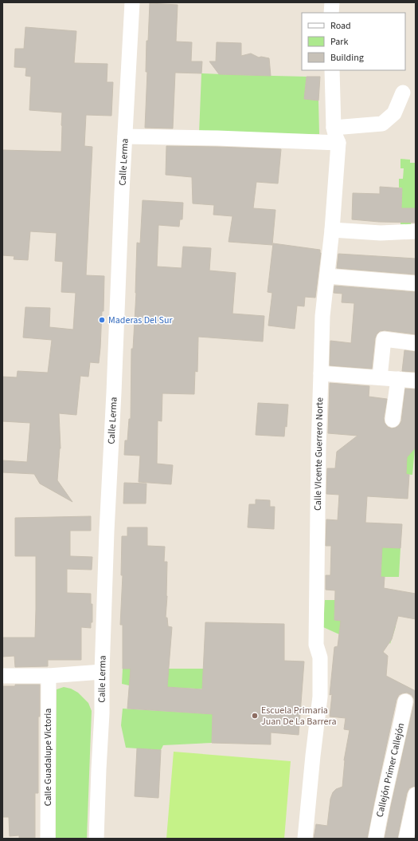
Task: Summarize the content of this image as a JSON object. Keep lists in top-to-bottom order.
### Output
{
  "streets": {
    "street": [
      "Calle Lerma",
      "Calle VIcente Guerrero Norte",
      "Calle Guadalupe Victoria",
      "Callejón Primer Callejón"
    ]
  },
  "places": ["Maderas Del Sur", "Escuela Primaria Juan De La Barrera"],
  "legend": ["Road", "Park", "Building"]
}
